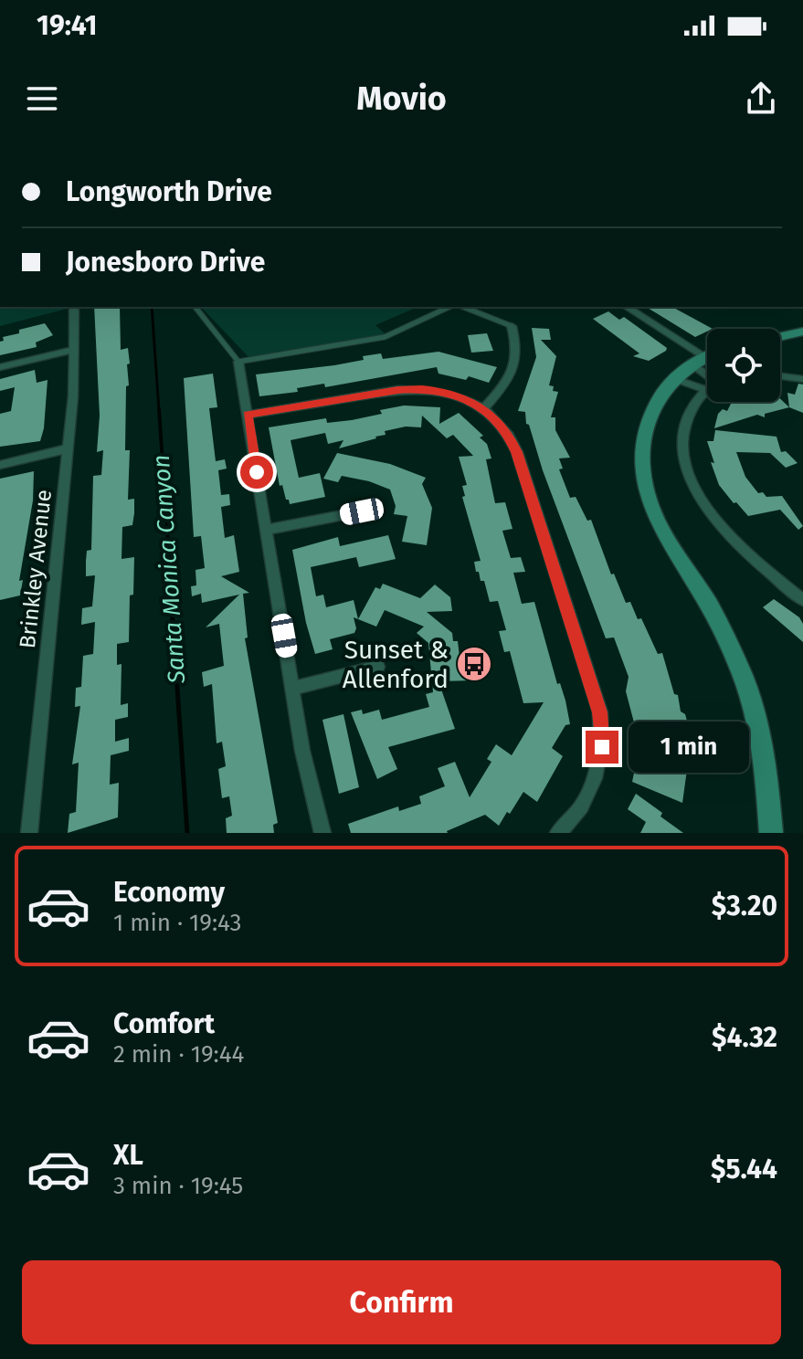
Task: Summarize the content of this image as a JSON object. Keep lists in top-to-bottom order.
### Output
{
  "streets": {
    "street": ["Brinkley Avenue"]
  },
  "water": ["Santa Monica Canyon"],
  "places": {
    "bus stop": ["Sunset & Allenford"]
  },
  "page": {
    "status": "19:41",
    "header": "Movio",
    "banner": ["Longworth Drive", "Jonesboro Drive"],
    "bubble": "1 min",
    "list": [
      {
        "name": "Economy",
        "note": "1 min · 19:43",
        "value": "$3.20"
      },
      {
        "name": "Comfort",
        "note": "2 min · 19:44",
        "value": "$4.32"
      },
      {
        "name": "XL",
        "note": "3 min · 19:45",
        "value": "$5.44"
      }
    ],
    "buttons": "Confirm"
  }
}
